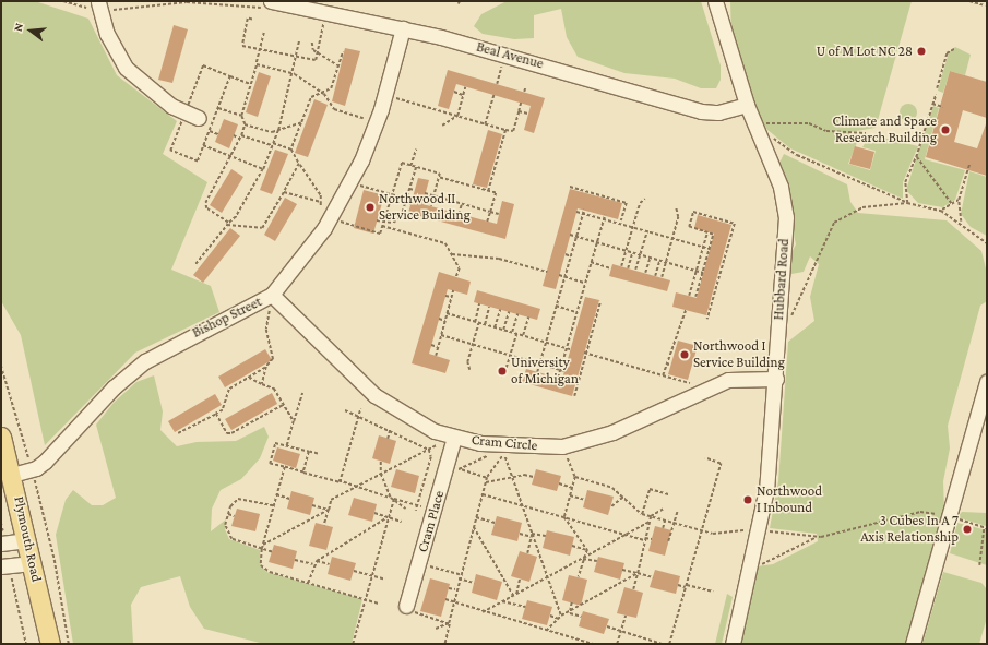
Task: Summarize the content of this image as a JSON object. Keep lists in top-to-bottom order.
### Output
{
  "streets": {
    "main road": ["Plymouth Road"],
    "street": [
      "Beal Avenue",
      "Hubbard Road",
      "Bishop Street",
      "Cram Circle",
      "Cram Place"
    ]
  },
  "crossings": [
    ["Beal Avenue", "Hubbard Road"],
    ["Beal Avenue", "Bishop Street"],
    ["Hubbard Road", "Cram Circle"],
    ["Bishop Street", "Cram Circle"],
    ["Bishop Street", "Plymouth Road"],
    ["Cram Circle", "Cram Place"]
  ],
  "places": [
    "U of M Lot NC 28",
    "Climate and Space Research Building",
    "Northwood II Service Building",
    "Northwood I Service Building",
    "University of Michigan",
    "Northwood I Inbound",
    "3 Cubes In A 7 Axis Relationship"
  ],
  "north": "left"
}
